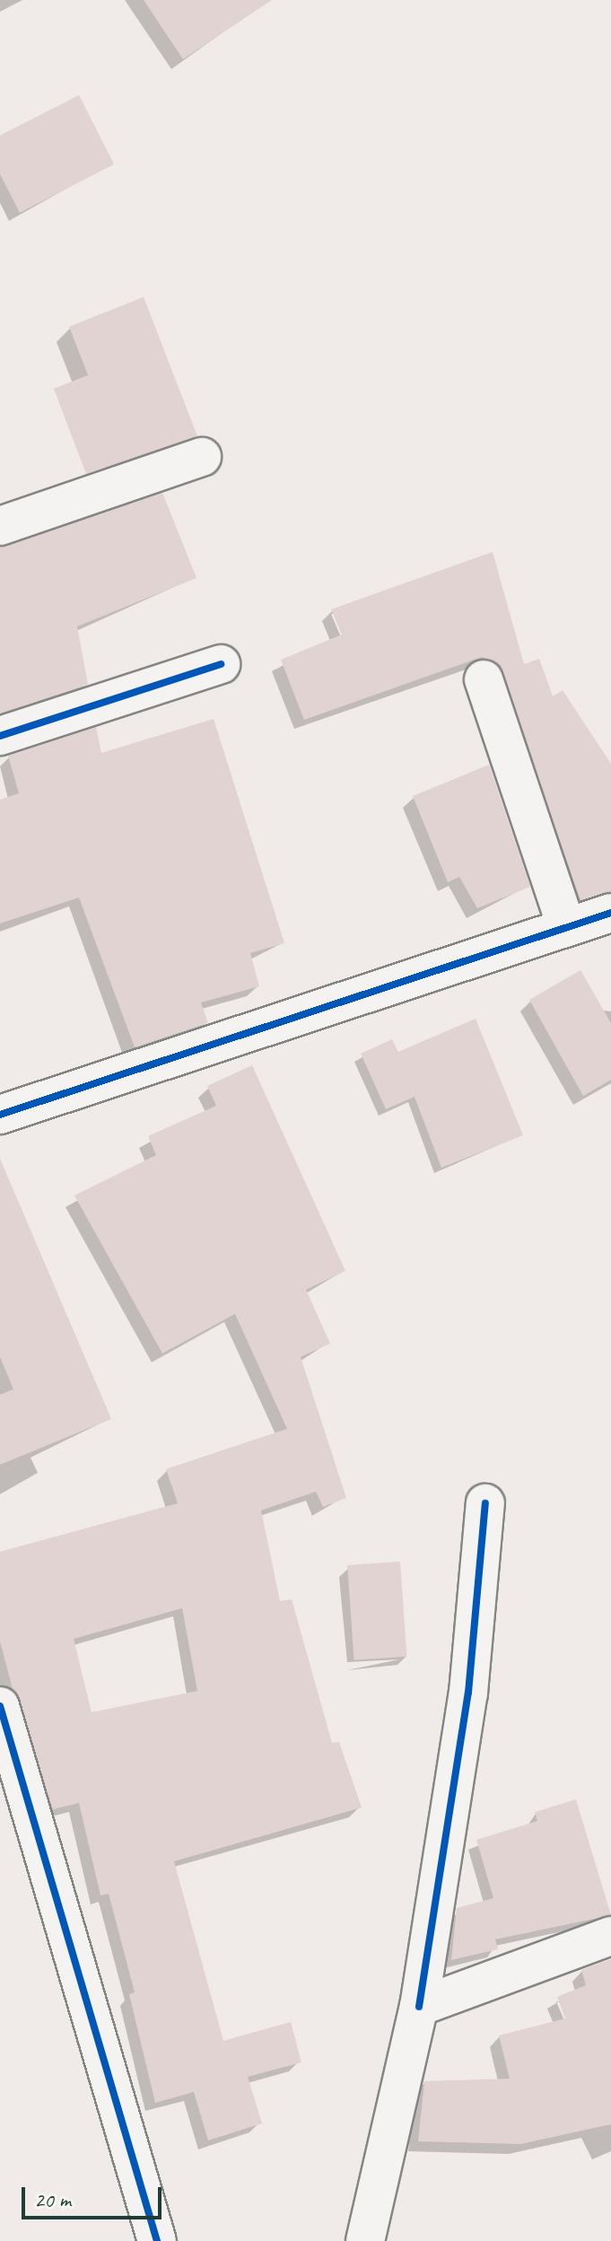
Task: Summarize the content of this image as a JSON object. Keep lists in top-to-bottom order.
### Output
{
  "scale_bar": "20 m"
}
